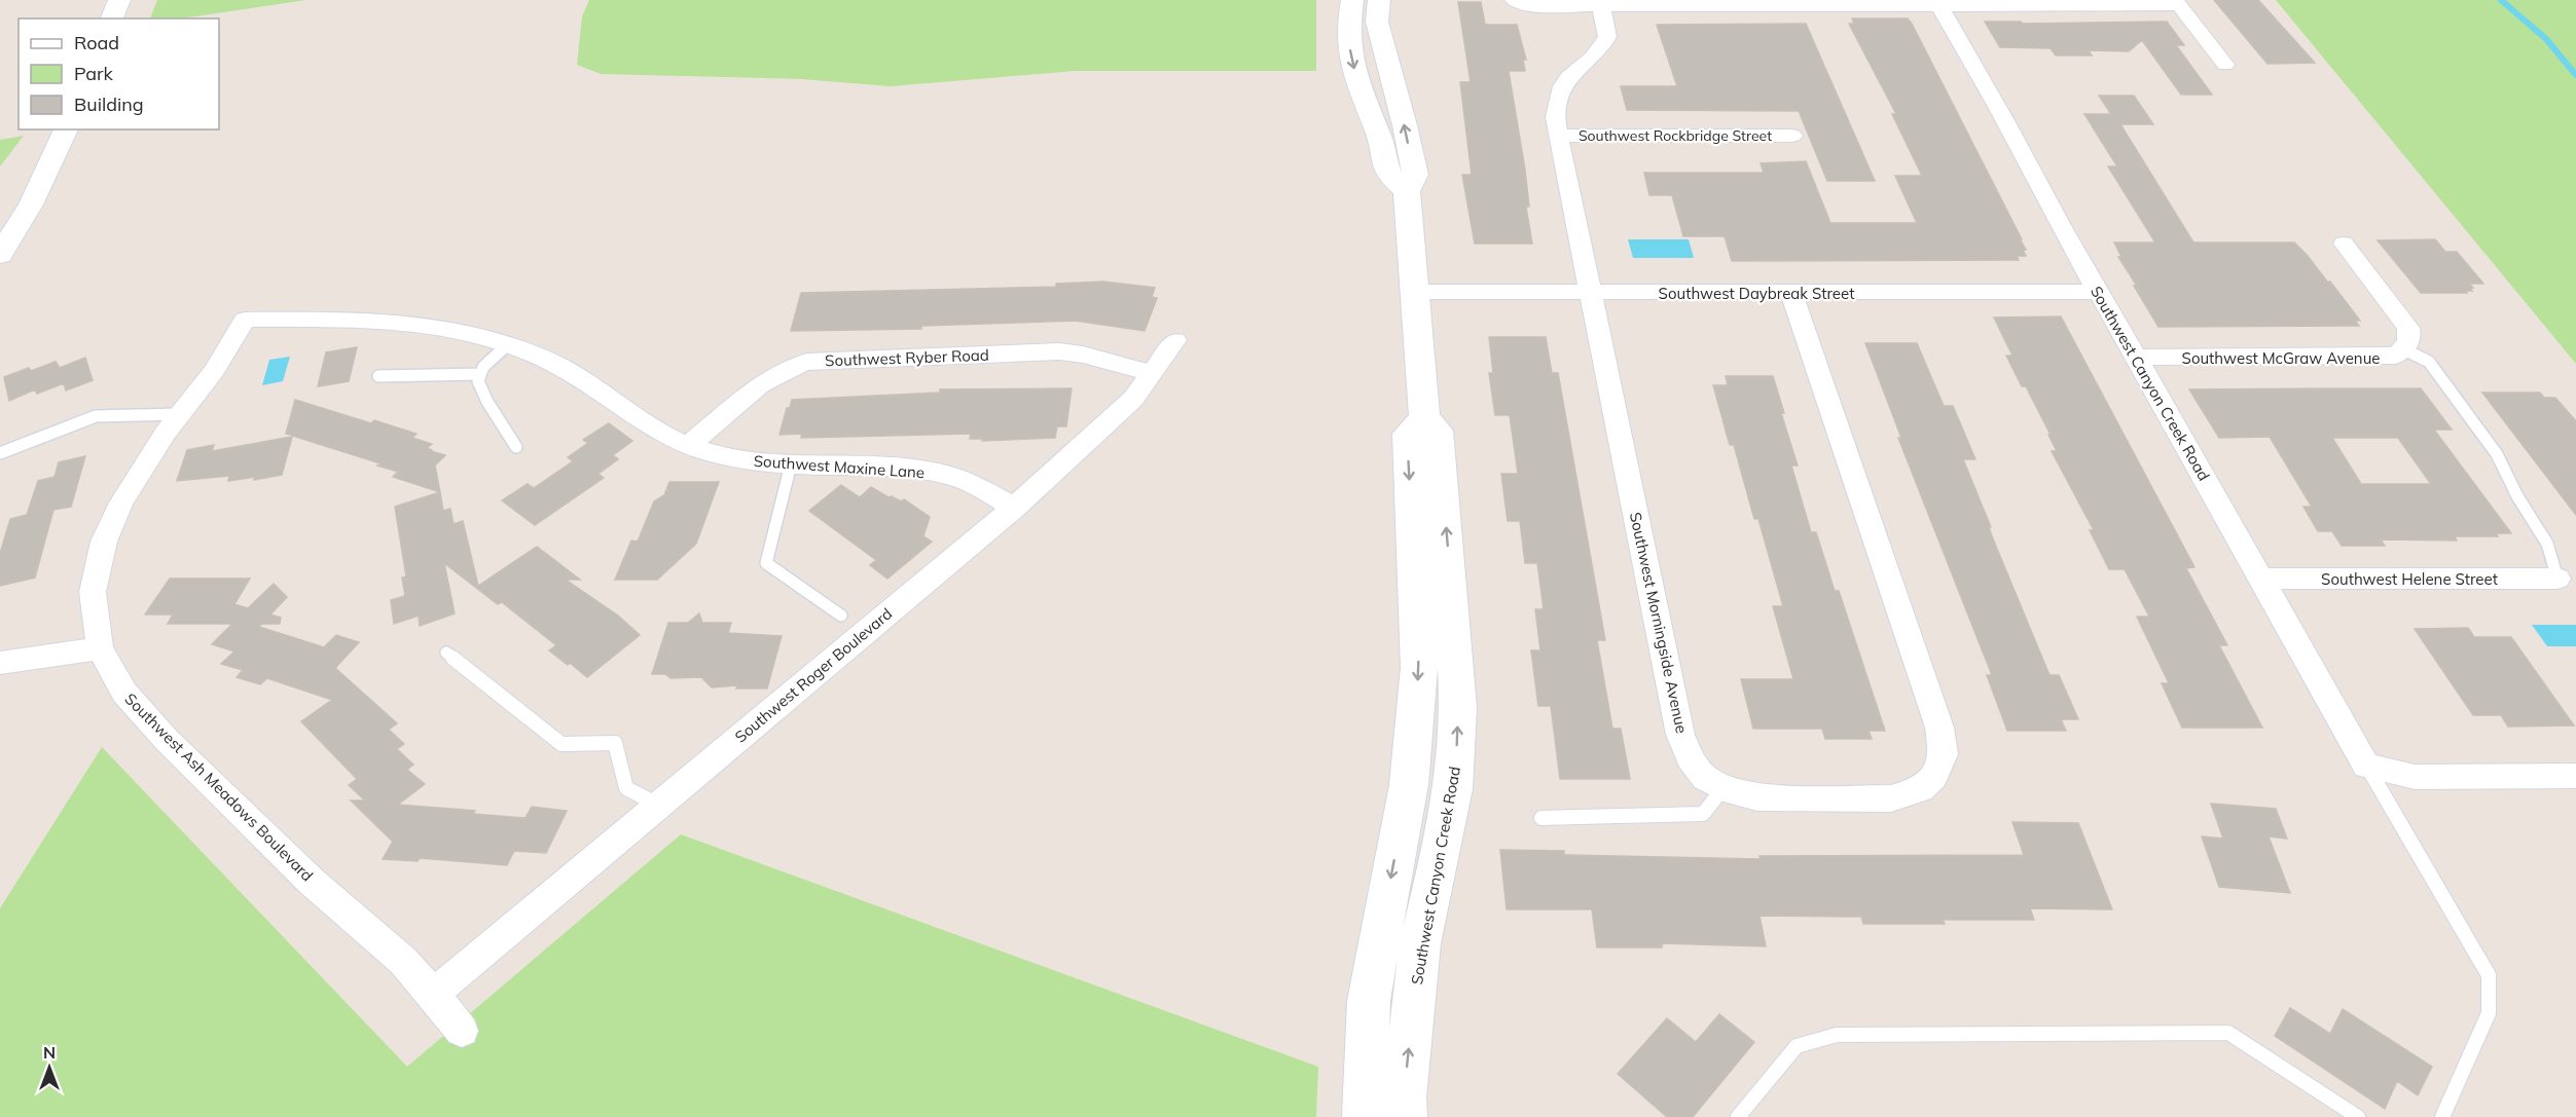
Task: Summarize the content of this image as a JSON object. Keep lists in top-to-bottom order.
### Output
{
  "streets": {
    "main road": ["Southwest Canyon Creek Road"],
    "street": [
      "Southwest Rockbridge Street",
      "Southwest Daybreak Street",
      "Southwest Ryber Road",
      "Southwest McGraw Avenue",
      "Southwest Maxine Lane",
      "Southwest Helene Street",
      "Southwest Morningside Avenue",
      "Southwest Roger Boulevard",
      "Southwest Ash Meadows Boulevard"
    ]
  },
  "crossings": [
    ["Southwest Rockbridge Street", "Southwest Morningside Avenue"],
    ["Southwest Daybreak Street", "Southwest Canyon Creek Road"],
    ["Southwest Daybreak Street", "Southwest Morningside Avenue"],
    ["Southwest Ryber Road", "Southwest Maxine Lane"],
    ["Southwest Ryber Road", "Southwest Roger Boulevard"],
    ["Southwest McGraw Avenue", "Southwest Canyon Creek Road"],
    ["Southwest Canyon Creek Road", "Southwest Helene Street"],
    ["Southwest Maxine Lane", "Southwest Roger Boulevard"],
    ["Southwest Maxine Lane", "Southwest Ash Meadows Boulevard"],
    ["Southwest Roger Boulevard", "Southwest Ash Meadows Boulevard"]
  ],
  "legend": ["Road", "Park", "Building"],
  "north": "top"
}
